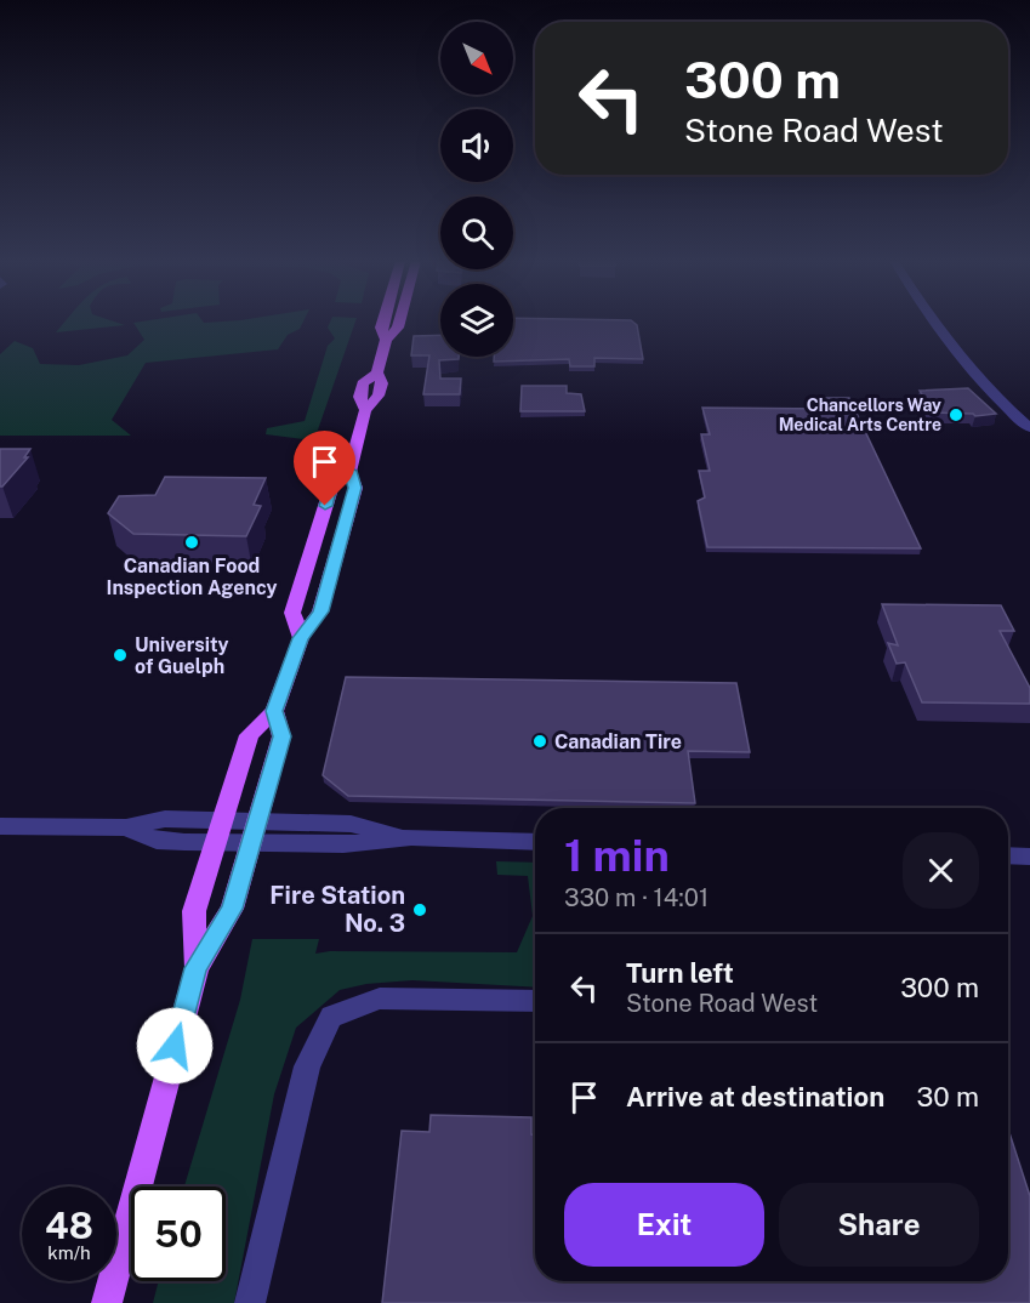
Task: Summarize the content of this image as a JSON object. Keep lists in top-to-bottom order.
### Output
{
  "places": [
    "Chancellors Way Medical Arts Centre",
    "Canadian Food Inspection Agency",
    "University of Guelph",
    "Canadian Tire",
    "Fire Station No. 3"
  ],
  "north": "bottom right",
  "page": {
    "turn": ["300 m", "Stone Road West"],
    "heading": ["1 min", "330 m · 14:01"],
    "list": [
      {
        "name": "Turn left",
        "note": "Stone Road West",
        "value": "300 m"
      },
      {
        "name": "Arrive at destination",
        "value": "30 m"
      }
    ],
    "buttons": ["Exit", "Share"],
    "speed": "48 km/h",
    "limit": "50"
  }
}
